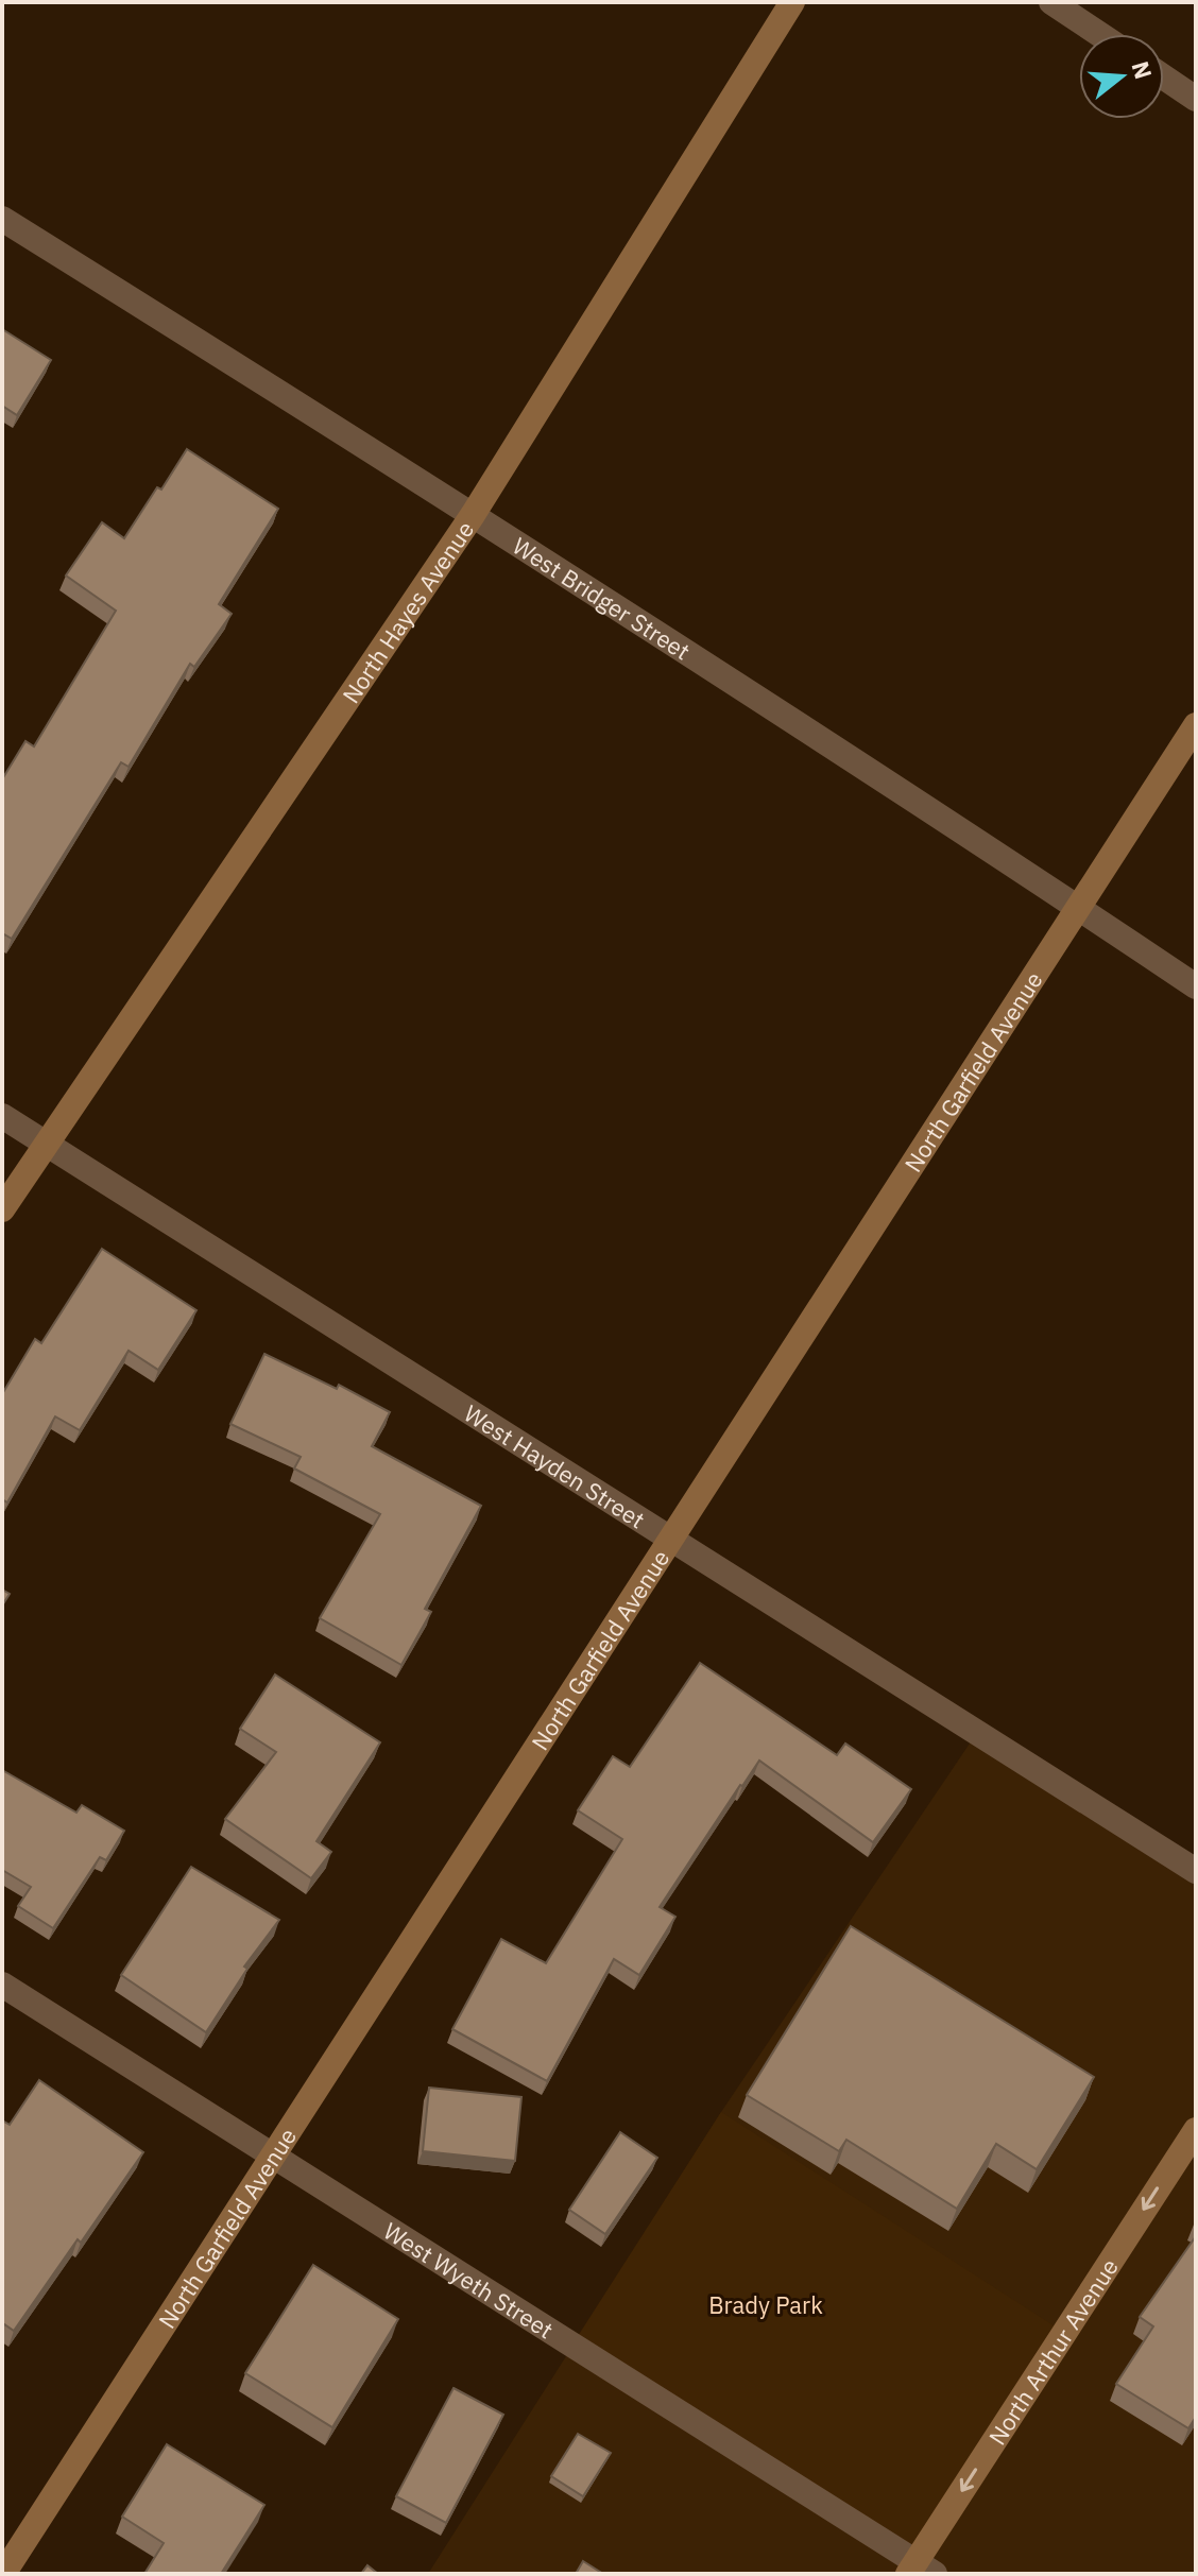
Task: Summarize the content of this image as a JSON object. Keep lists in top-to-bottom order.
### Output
{
  "streets": {
    "street": [
      "West Bridger Street",
      "North Hayes Avenue",
      "North Garfield Avenue",
      "West Hayden Street",
      "West Wyeth Street",
      "North Arthur Avenue"
    ]
  },
  "crossings": [
    ["West Bridger Street", "North Hayes Avenue"],
    ["West Bridger Street", "North Garfield Avenue"],
    ["North Hayes Avenue", "West Hayden Street"],
    ["North Garfield Avenue", "West Hayden Street"],
    ["North Garfield Avenue", "West Wyeth Street"],
    ["West Wyeth Street", "North Arthur Avenue"]
  ],
  "one_way": ["North Arthur Avenue"],
  "parks": ["Brady Park"],
  "north": "right"
}
